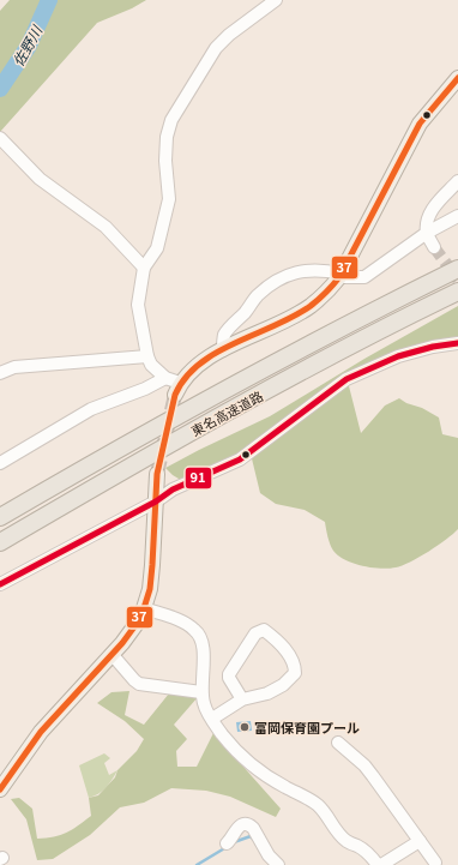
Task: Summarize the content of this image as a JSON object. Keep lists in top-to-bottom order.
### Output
{
  "streets": {
    "highway": ["東名高速道路"]
  },
  "water": ["佐野川"],
  "places": ["富岡保育園プール"],
  "lines": ["transit line 37", "transit line 91"]
}
